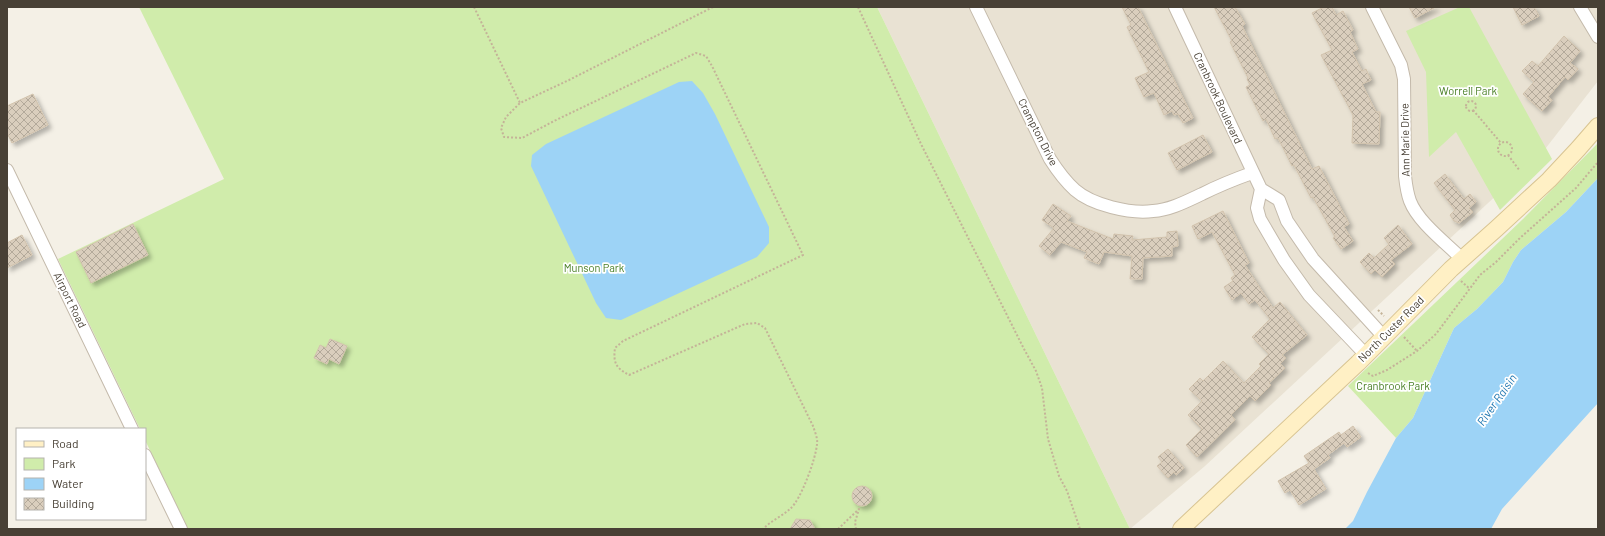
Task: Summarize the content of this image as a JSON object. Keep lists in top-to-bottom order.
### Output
{
  "streets": {
    "street": [
      "Cranbrook Boulevard",
      "Crampton Drive",
      "Ann Marie Drive",
      "Airport Road",
      "North Custer Road"
    ]
  },
  "crossings": [
    ["Cranbrook Boulevard", "Crampton Drive"],
    ["Ann Marie Drive", "North Custer Road"]
  ],
  "water": ["River Raisin"],
  "parks": ["Worrell Park", "Munson Park", "Cranbrook Park"],
  "legend": [
    "Road",
    "Park",
    "Water",
    "Building"
  ]
}
